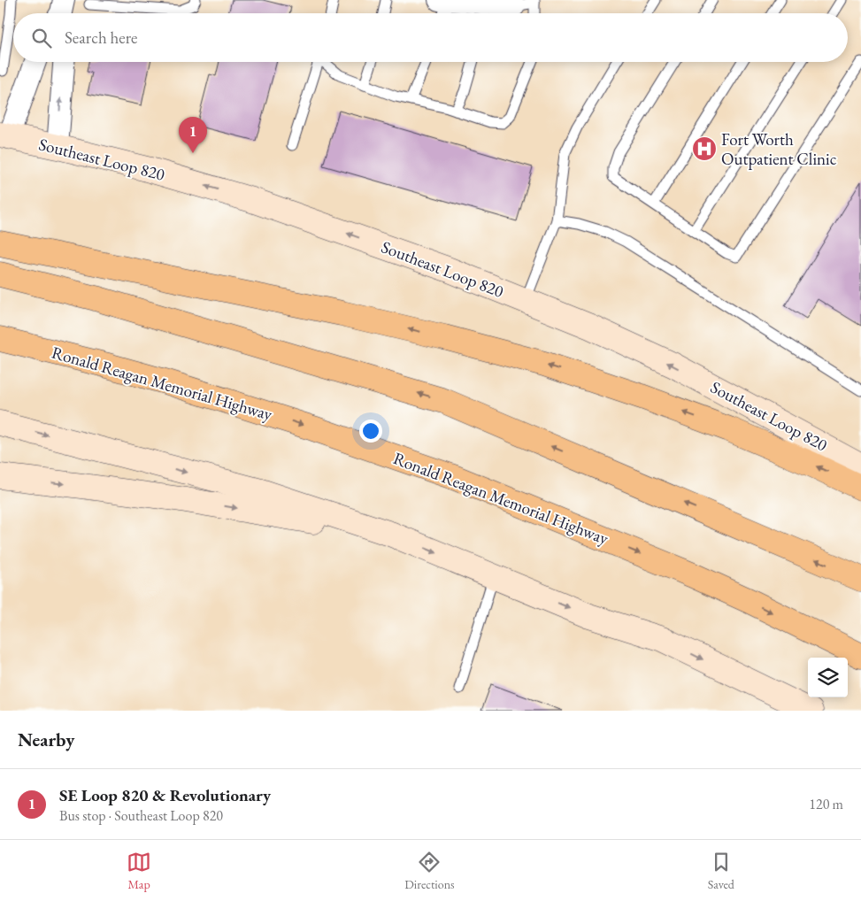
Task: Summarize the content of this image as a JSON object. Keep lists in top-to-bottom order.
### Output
{
  "streets": {
    "highway": ["Ronald Reagan Memorial Highway"],
    "main road": ["Southeast Loop 820"]
  },
  "one_way": ["Southeast Loop 820"],
  "places": {
    "hospital": ["Fort Worth Outpatient Clinic"]
  },
  "page": {
    "search": "Search here",
    "pins": "1",
    "heading": "Nearby",
    "list": [
      {
        "mark": "1",
        "name": "SE Loop 820 & Revolutionary",
        "note": "Bus stop · Southeast Loop 820",
        "value": "120 m"
      }
    ],
    "nav": ["Map", "Directions", "Saved"]
  }
}
